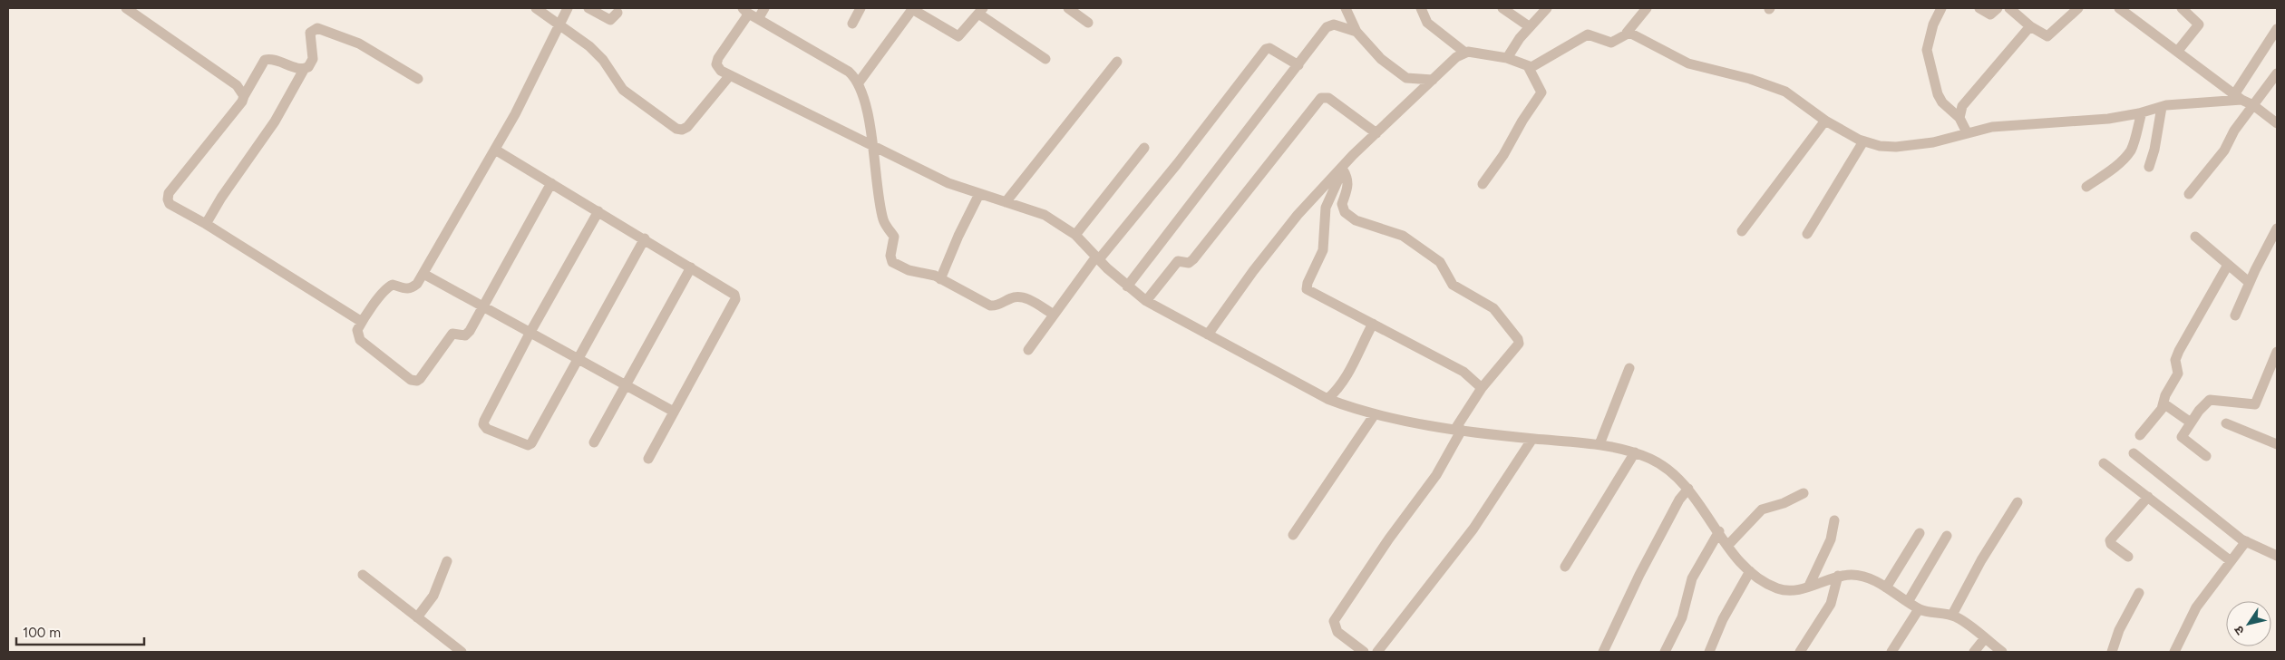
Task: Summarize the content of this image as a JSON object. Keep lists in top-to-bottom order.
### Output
{
  "scale_bar": "100 m",
  "north": "bottom left"
}
